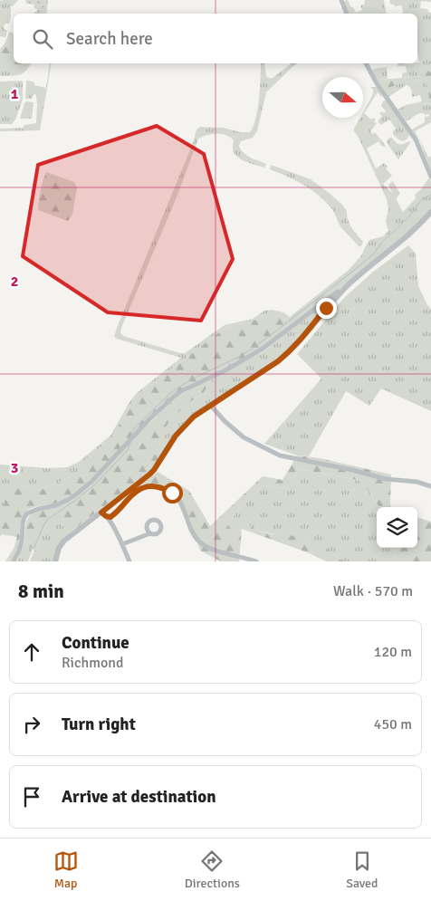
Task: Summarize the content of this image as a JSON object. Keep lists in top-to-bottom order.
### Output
{
  "north": "right",
  "page": {
    "search": "Search here",
    "heading": ["8 min", "Walk · 570 m"],
    "list": [
      ["Continue", "Richmond", "120 m"],
      ["Turn right", "450 m"],
      "Arrive at destination"
    ],
    "nav": ["Map", "Directions", "Saved"]
  },
  "grid": {
    "rows": ["1", "2", "3"]
  }
}
